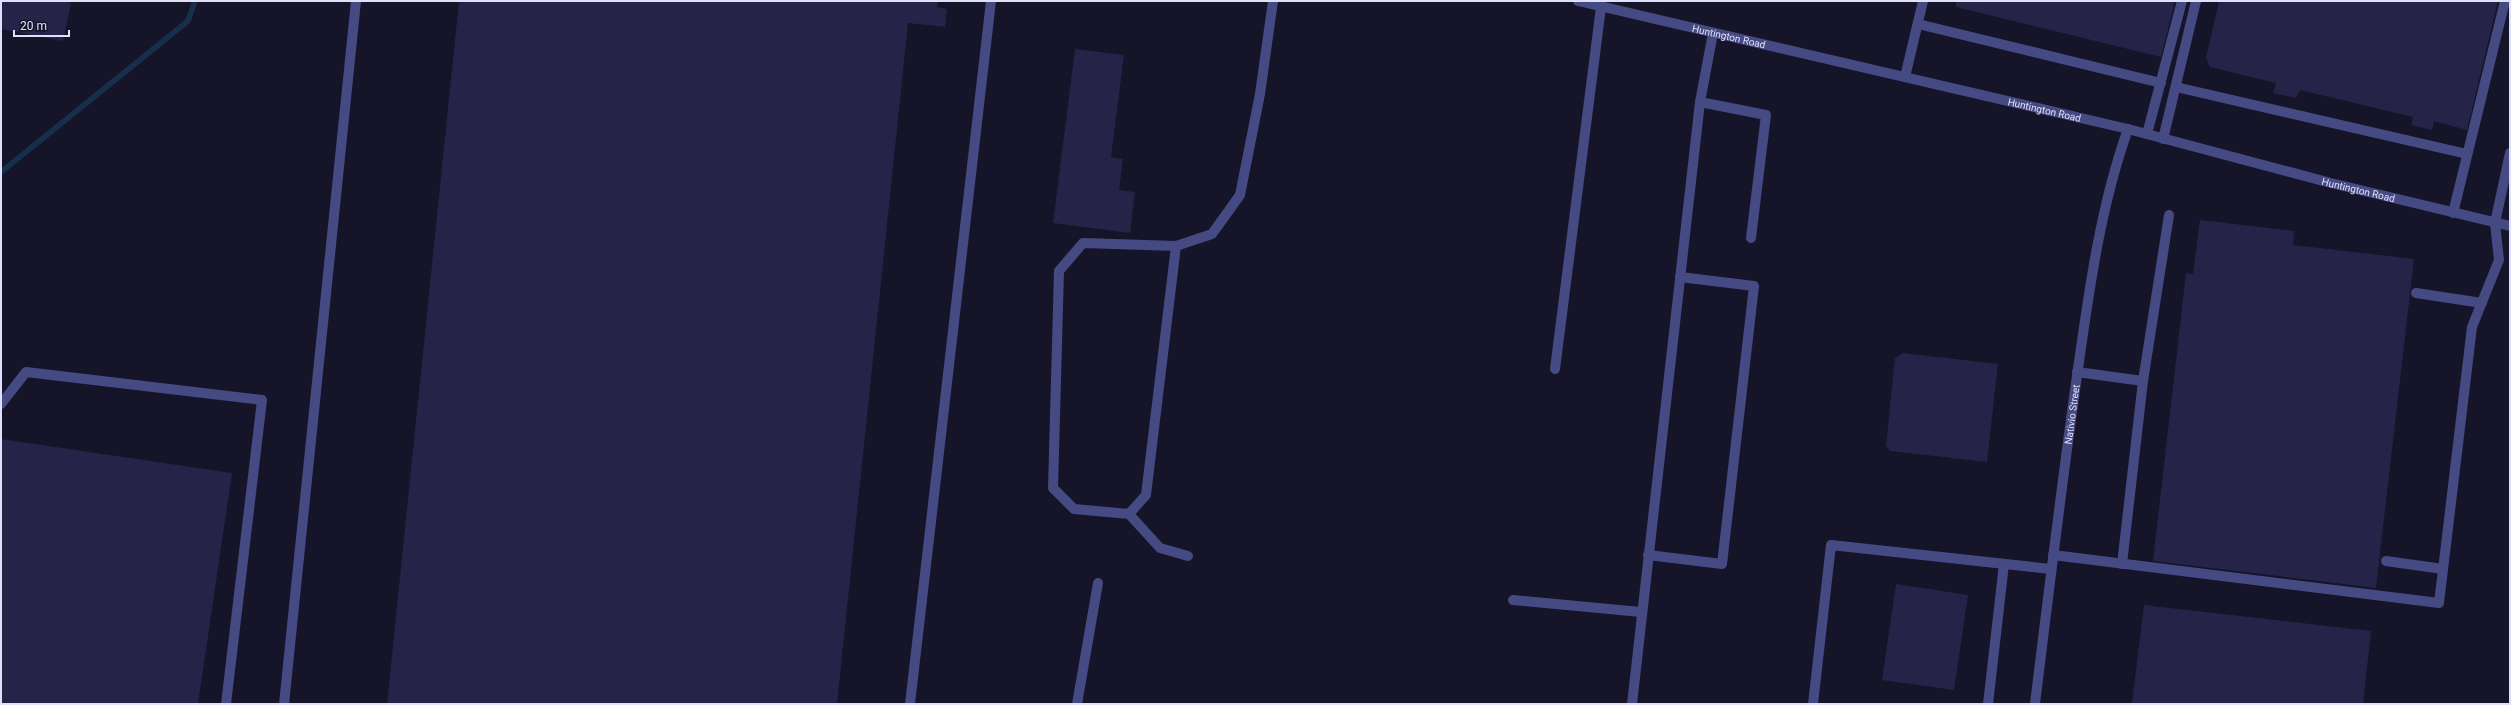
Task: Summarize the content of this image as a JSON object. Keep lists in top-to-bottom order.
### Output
{
  "streets": {
    "street": ["Huntington Road", "Nativio Street"]
  },
  "crossings": [
    ["Huntington Road", "Nativio Street"]
  ],
  "scale_bar": "20 m"
}
